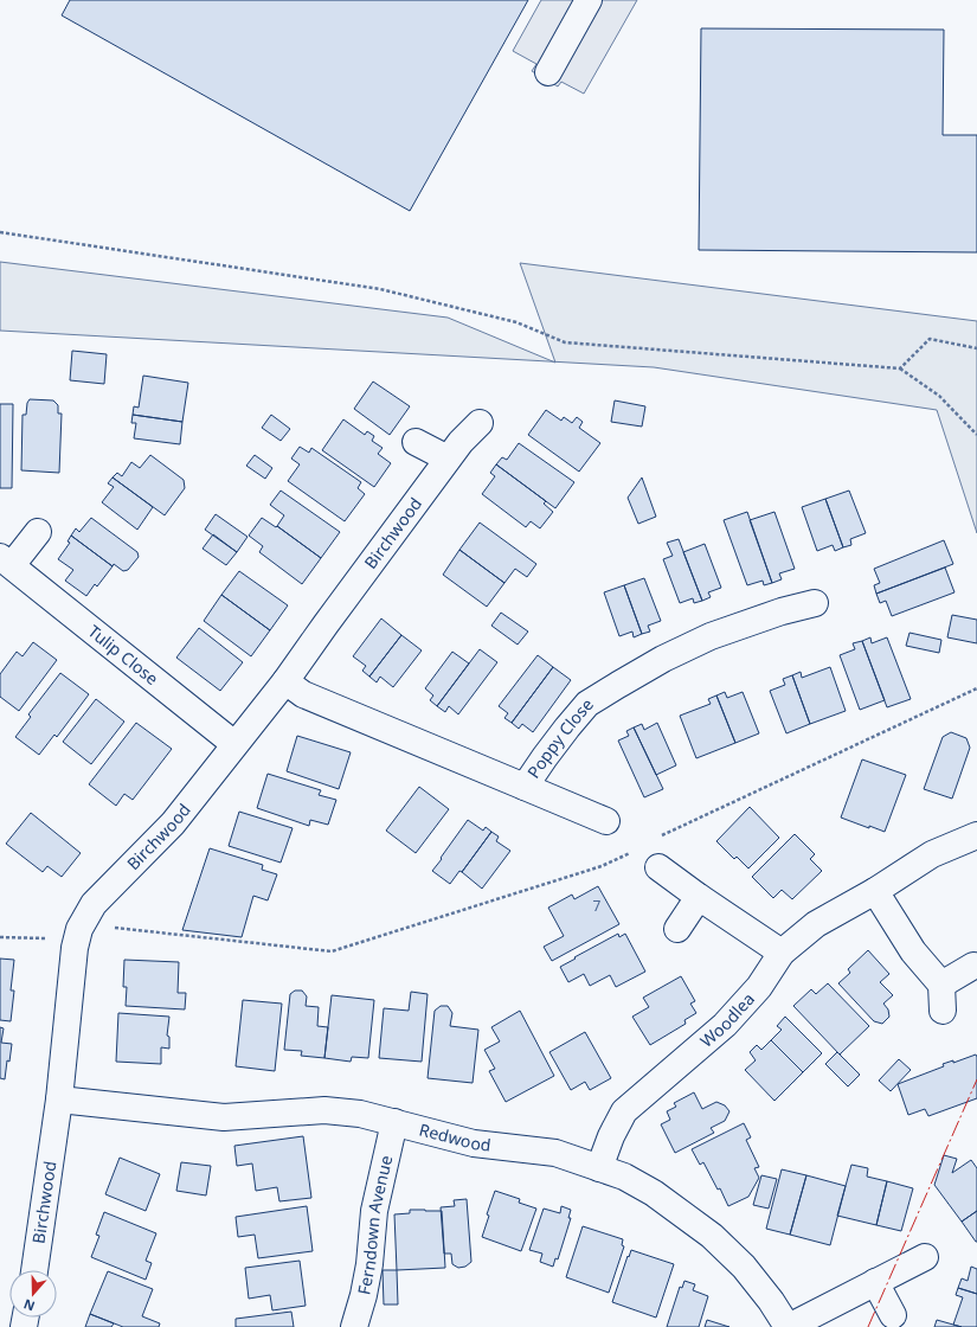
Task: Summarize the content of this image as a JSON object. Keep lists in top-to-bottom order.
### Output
{
  "streets": {
    "street": [
      "Birchwood",
      "Tulip Close",
      "Poppy Close",
      "Woodlea",
      "Redwood",
      "Ferndown Avenue"
    ]
  },
  "crossings": [
    ["Birchwood", "Tulip Close"],
    ["Birchwood", "Poppy Close"],
    ["Birchwood", "Redwood"],
    ["Woodlea", "Redwood"],
    ["Redwood", "Ferndown Avenue"]
  ],
  "house_numbers": ["7"],
  "north": "bottom"
}
